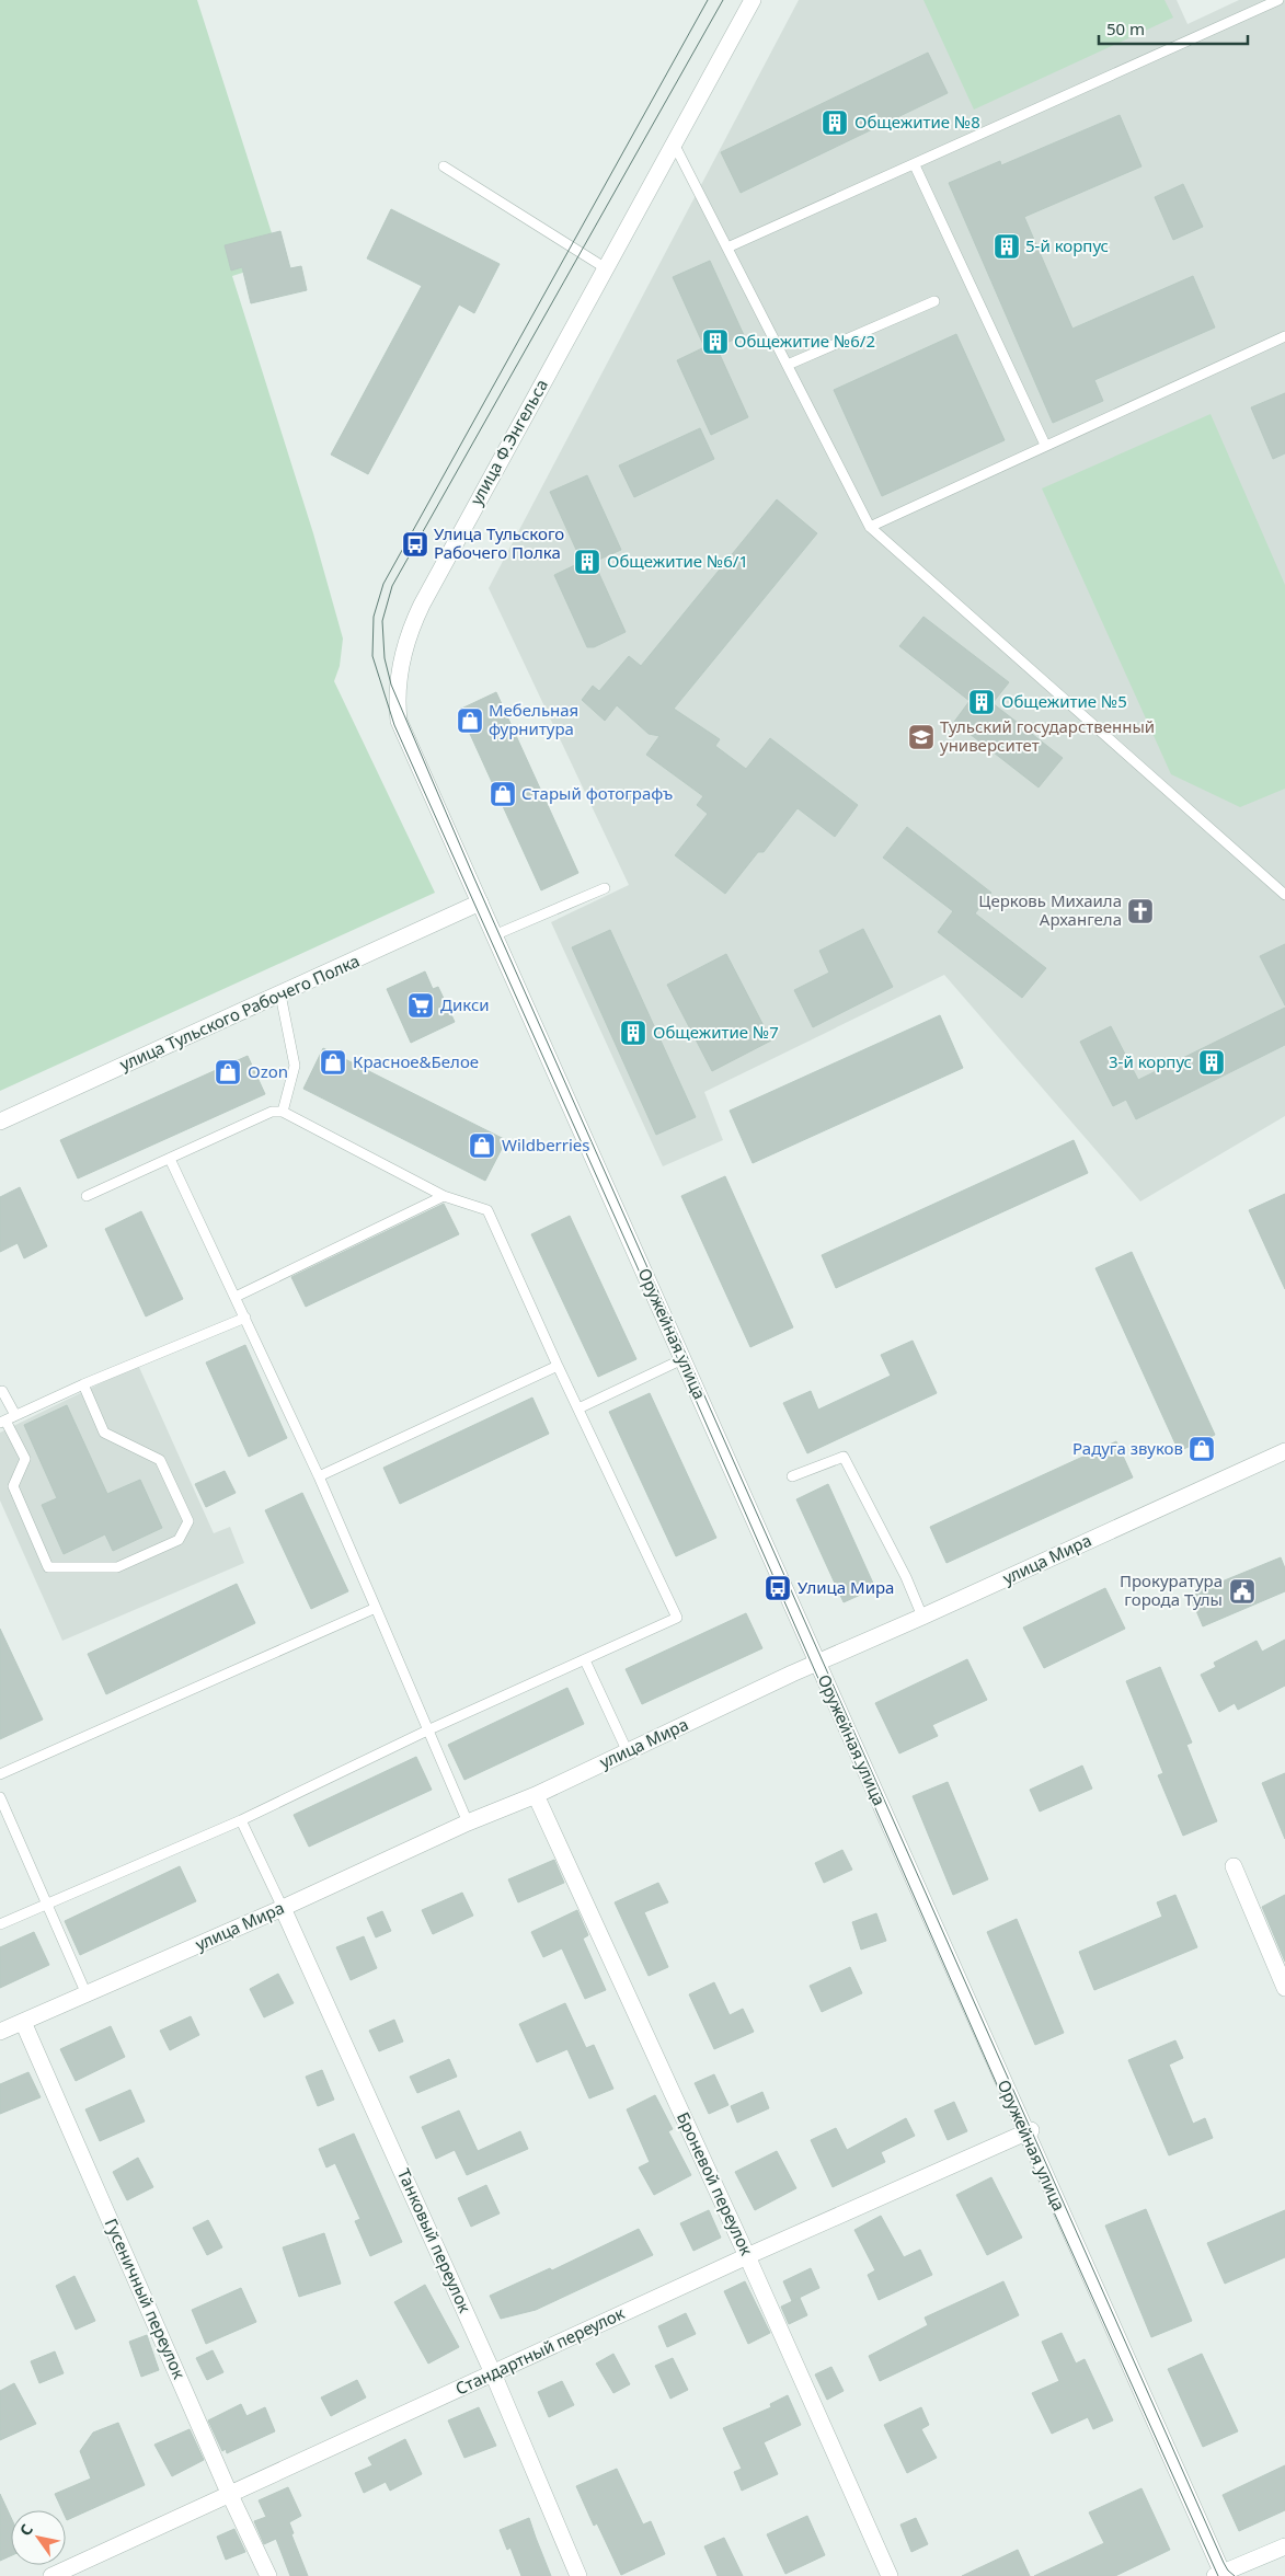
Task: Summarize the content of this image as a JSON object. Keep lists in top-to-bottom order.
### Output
{
  "streets": {
    "street": [
      "улица Ф.Энгельса",
      "улица Тульского Рабочего Полка",
      "Оружейная улица",
      "улица Мира",
      "Броневой переулок",
      "Танковый переулок",
      "Гусеничный переулок",
      "Стандартный переулок"
    ]
  },
  "crossings": [
    ["улица Ф.Энгельса", "улица Тульского Рабочего Полка"],
    ["улица Ф.Энгельса", "Оружейная улица"],
    ["улица Тульского Рабочего Полка", "Оружейная улица"],
    ["Оружейная улица", "улица Мира"],
    ["Оружейная улица", "Стандартный переулок"],
    ["улица Мира", "Броневой переулок"],
    ["улица Мира", "Танковый переулок"],
    ["улица Мира", "Гусеничный переулок"],
    ["Броневой переулок", "Стандартный переулок"],
    ["Танковый переулок", "Стандартный переулок"],
    ["Гусеничный переулок", "Стандартный переулок"]
  ],
  "places": {
    "building": [
      "Общежитие №8",
      "5-й корпус",
      "Общежитие №6/2",
      "Общежитие №6/1",
      "Общежитие №5",
      "Общежитие №7",
      "3-й корпус"
    ],
    "bus stop": ["Улица Тульского Рабочего Полка", "Улица Мира"],
    "shop": [
      "Мебельная фурнитура",
      "Старый фотографъ",
      "Красное&Белое",
      "Ozon",
      "Wildberries",
      "Радуга звуков"
    ],
    "school or university": ["Тульский государственный университет"],
    "church": ["Церковь Михаила Архангела"],
    "supermarket": ["Дикси"],
    "public building": ["Прокуратура города Тулы"]
  },
  "scale_bar": "50 m",
  "north": "top left"
}
